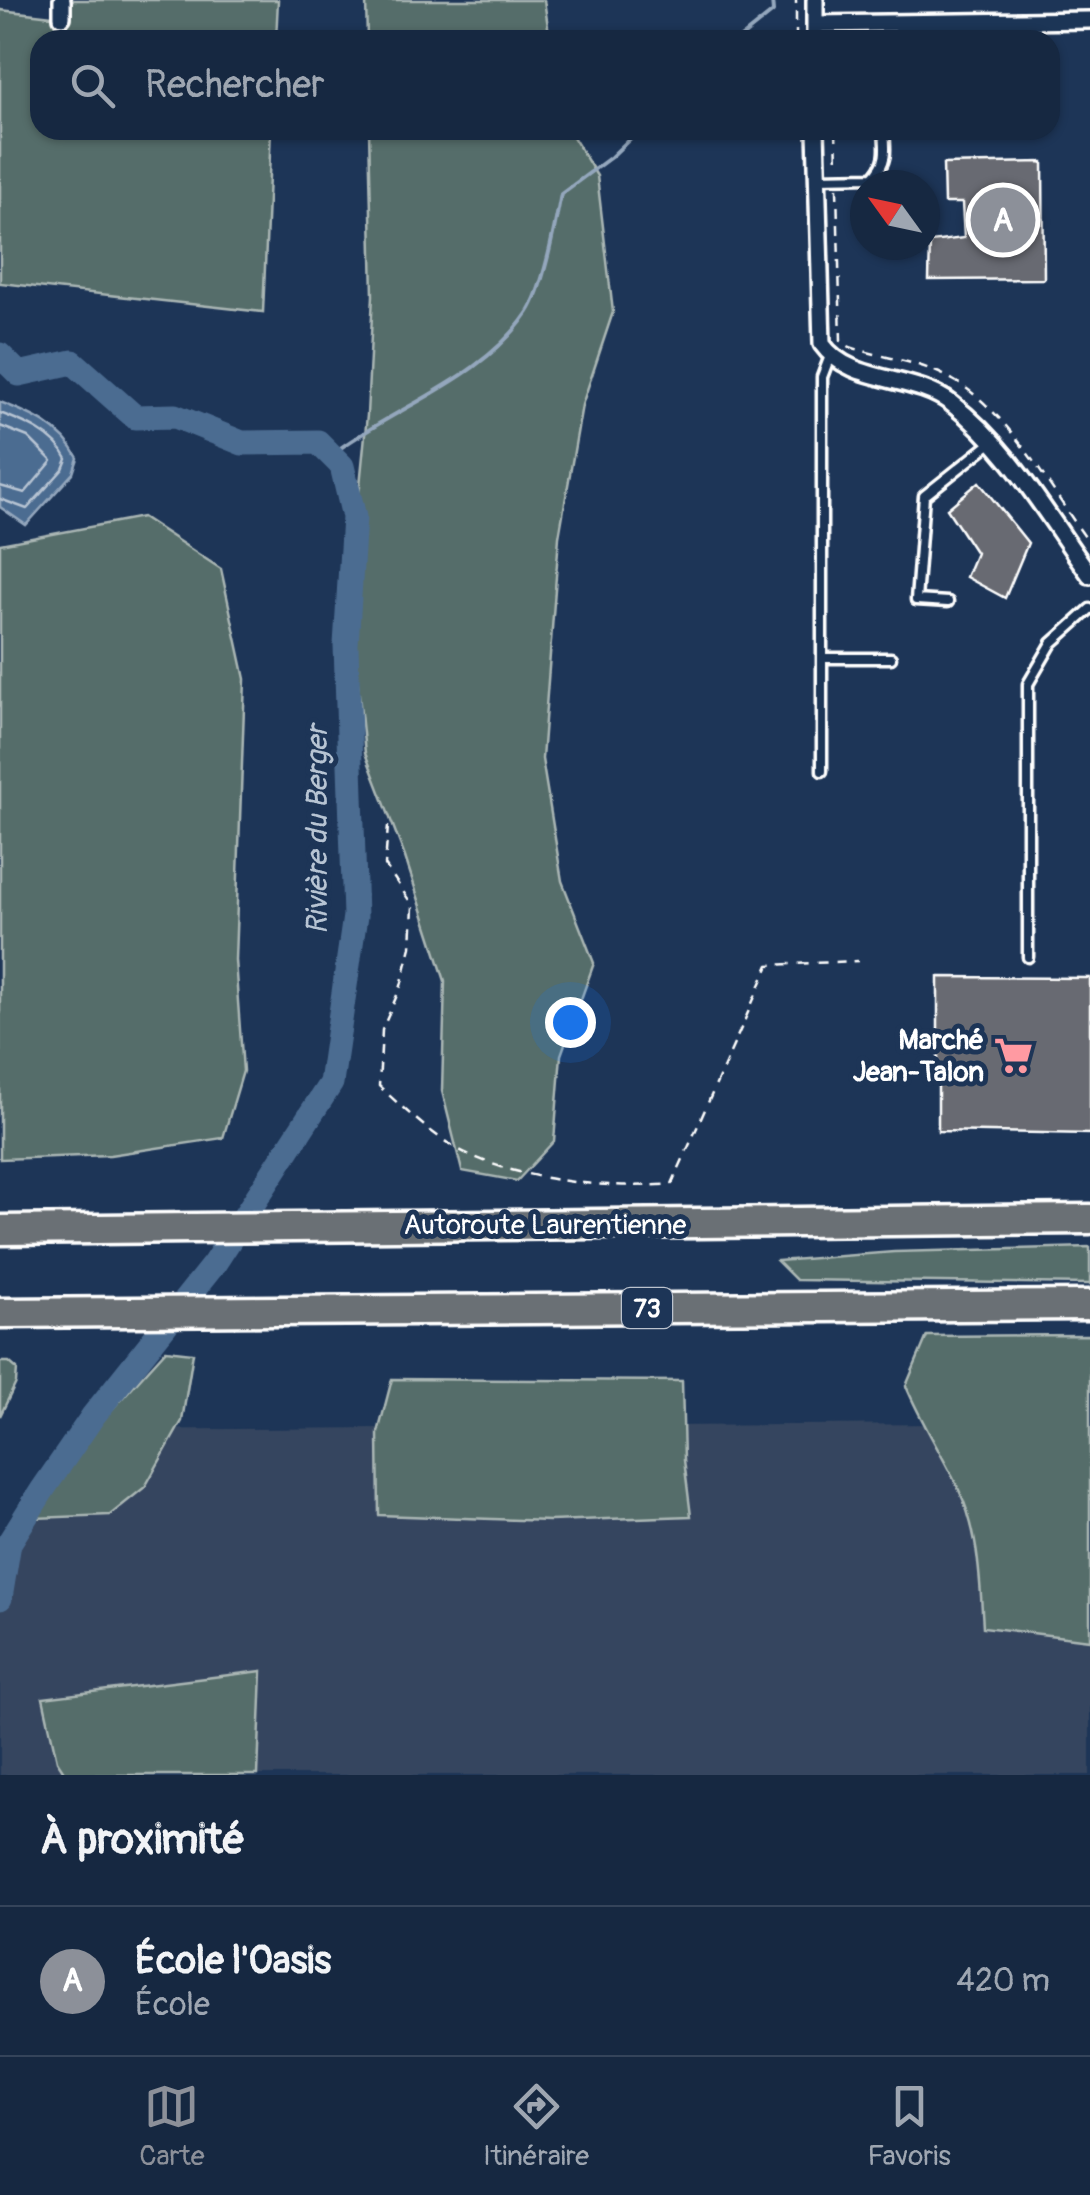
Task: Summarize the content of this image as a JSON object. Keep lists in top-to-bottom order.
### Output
{
  "streets": {
    "highway": ["Autoroute Laurentienne", "73"]
  },
  "water": ["Rivière du Berger"],
  "places": {
    "supermarket": ["Marché Jean-Talon"]
  },
  "north": "top left",
  "page": {
    "search": "Rechercher",
    "pins": "A",
    "heading": "À proximité",
    "list": [
      {
        "mark": "A",
        "name": "École l'Oasis",
        "note": "École",
        "value": "420 m"
      }
    ],
    "nav": ["Carte", "Itinéraire", "Favoris"]
  }
}
